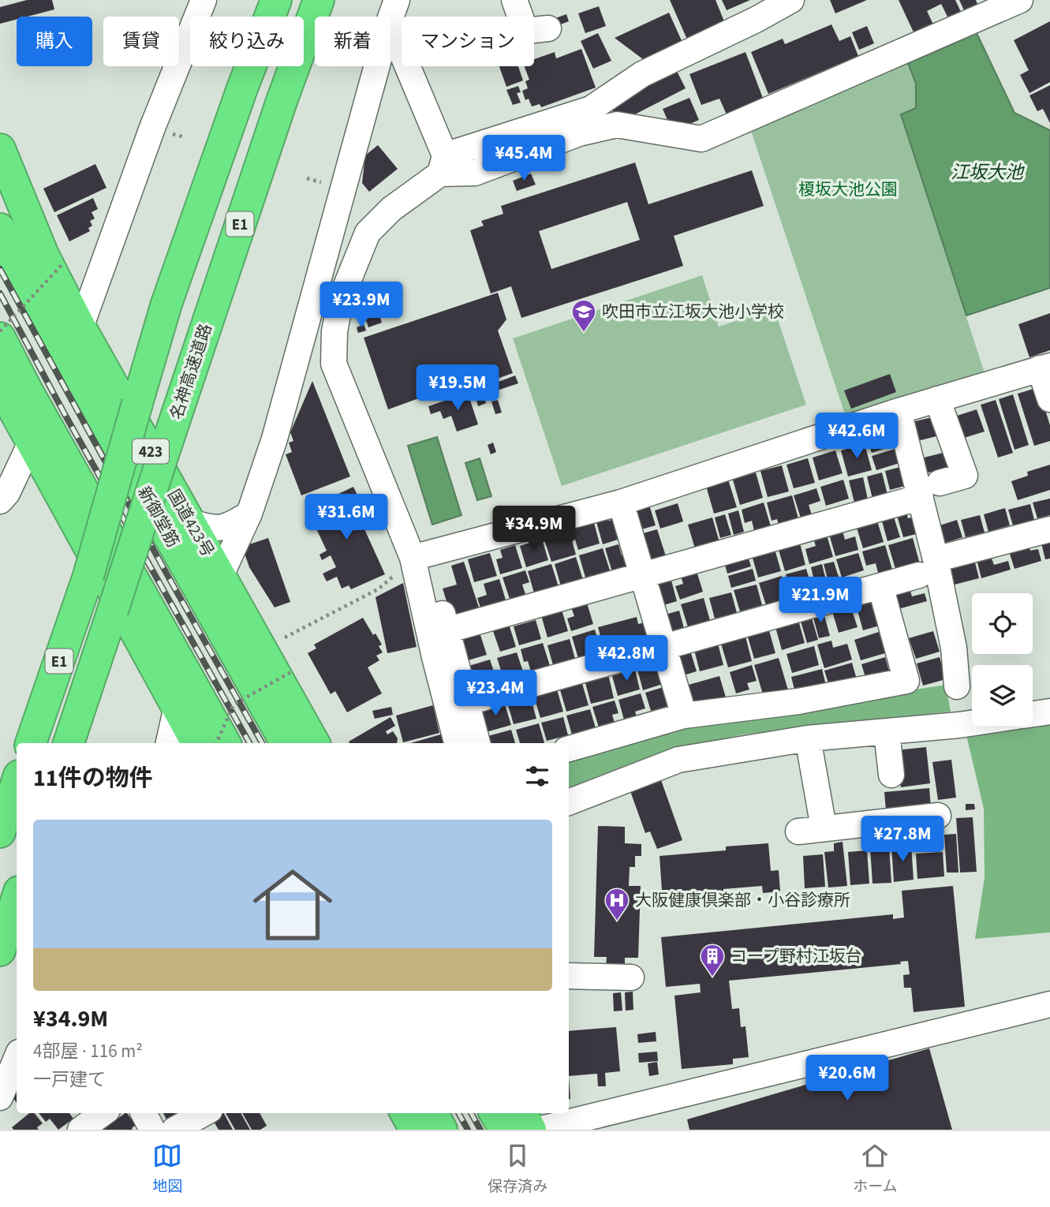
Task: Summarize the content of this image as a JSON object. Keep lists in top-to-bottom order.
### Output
{
  "streets": {
    "highway": [
      "E1",
      "名神高速道路",
      "423",
      "新御堂筋",
      "国道423号"
    ]
  },
  "water": ["江坂大池"],
  "parks": ["榎坂大池公園"],
  "places": {
    "school or university": ["吹田市立江坂大池小学校"],
    "hospital": ["大阪健康倶楽部・小谷診療所"],
    "building": ["コープ野村江坂台"]
  },
  "page": {
    "chip": [
      "購入",
      "賃貸",
      "絞り込み",
      "新着",
      "マンション"
    ],
    "price": [
      "¥45.4M",
      "¥23.9M",
      "¥19.5M",
      "¥42.6M",
      "¥31.6M",
      "¥34.9M",
      "¥21.9M",
      "¥42.8M",
      "¥23.4M",
      "¥27.8M",
      "¥20.6M"
    ],
    "heading": "11件の物件",
    "list": [
      {
        "name": "¥34.9M",
        "note": "4部屋 · 116 m² · 一戸建て"
      }
    ],
    "tabs": ["地図", "保存済み", "ホーム"]
  }
}
